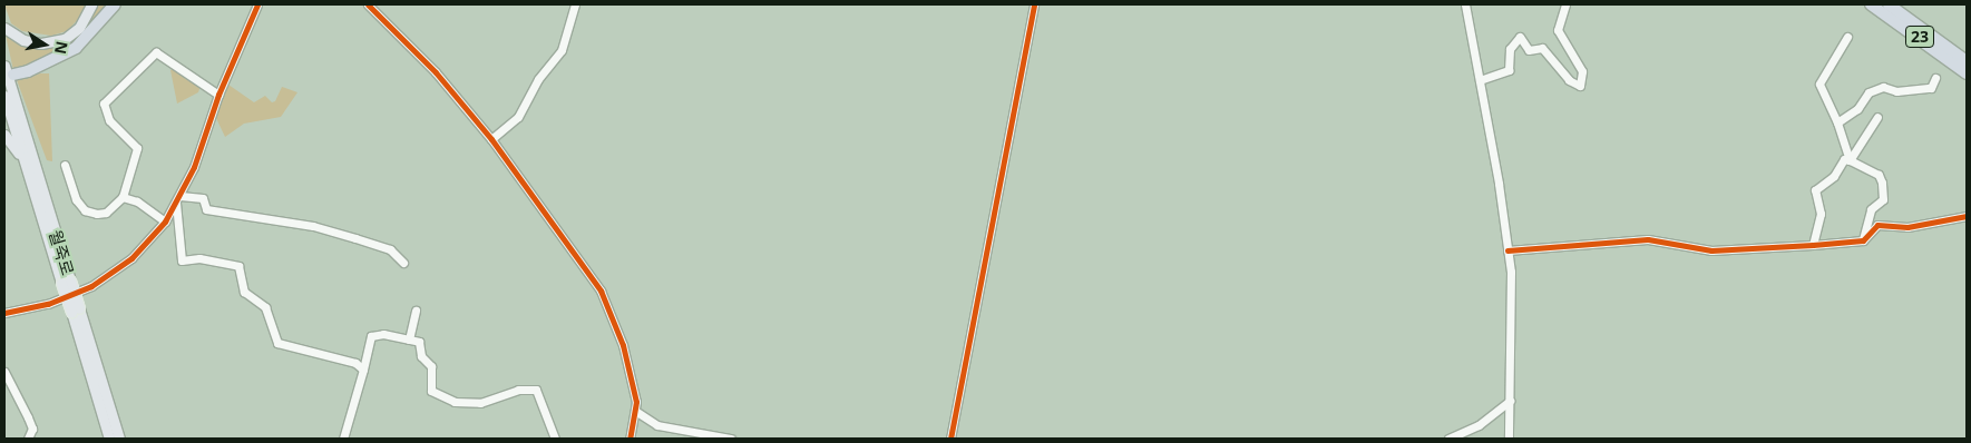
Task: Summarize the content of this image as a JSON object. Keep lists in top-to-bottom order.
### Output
{
  "streets": {
    "highway": ["23"],
    "main road": ["월죽로"]
  },
  "north": "right"
}
